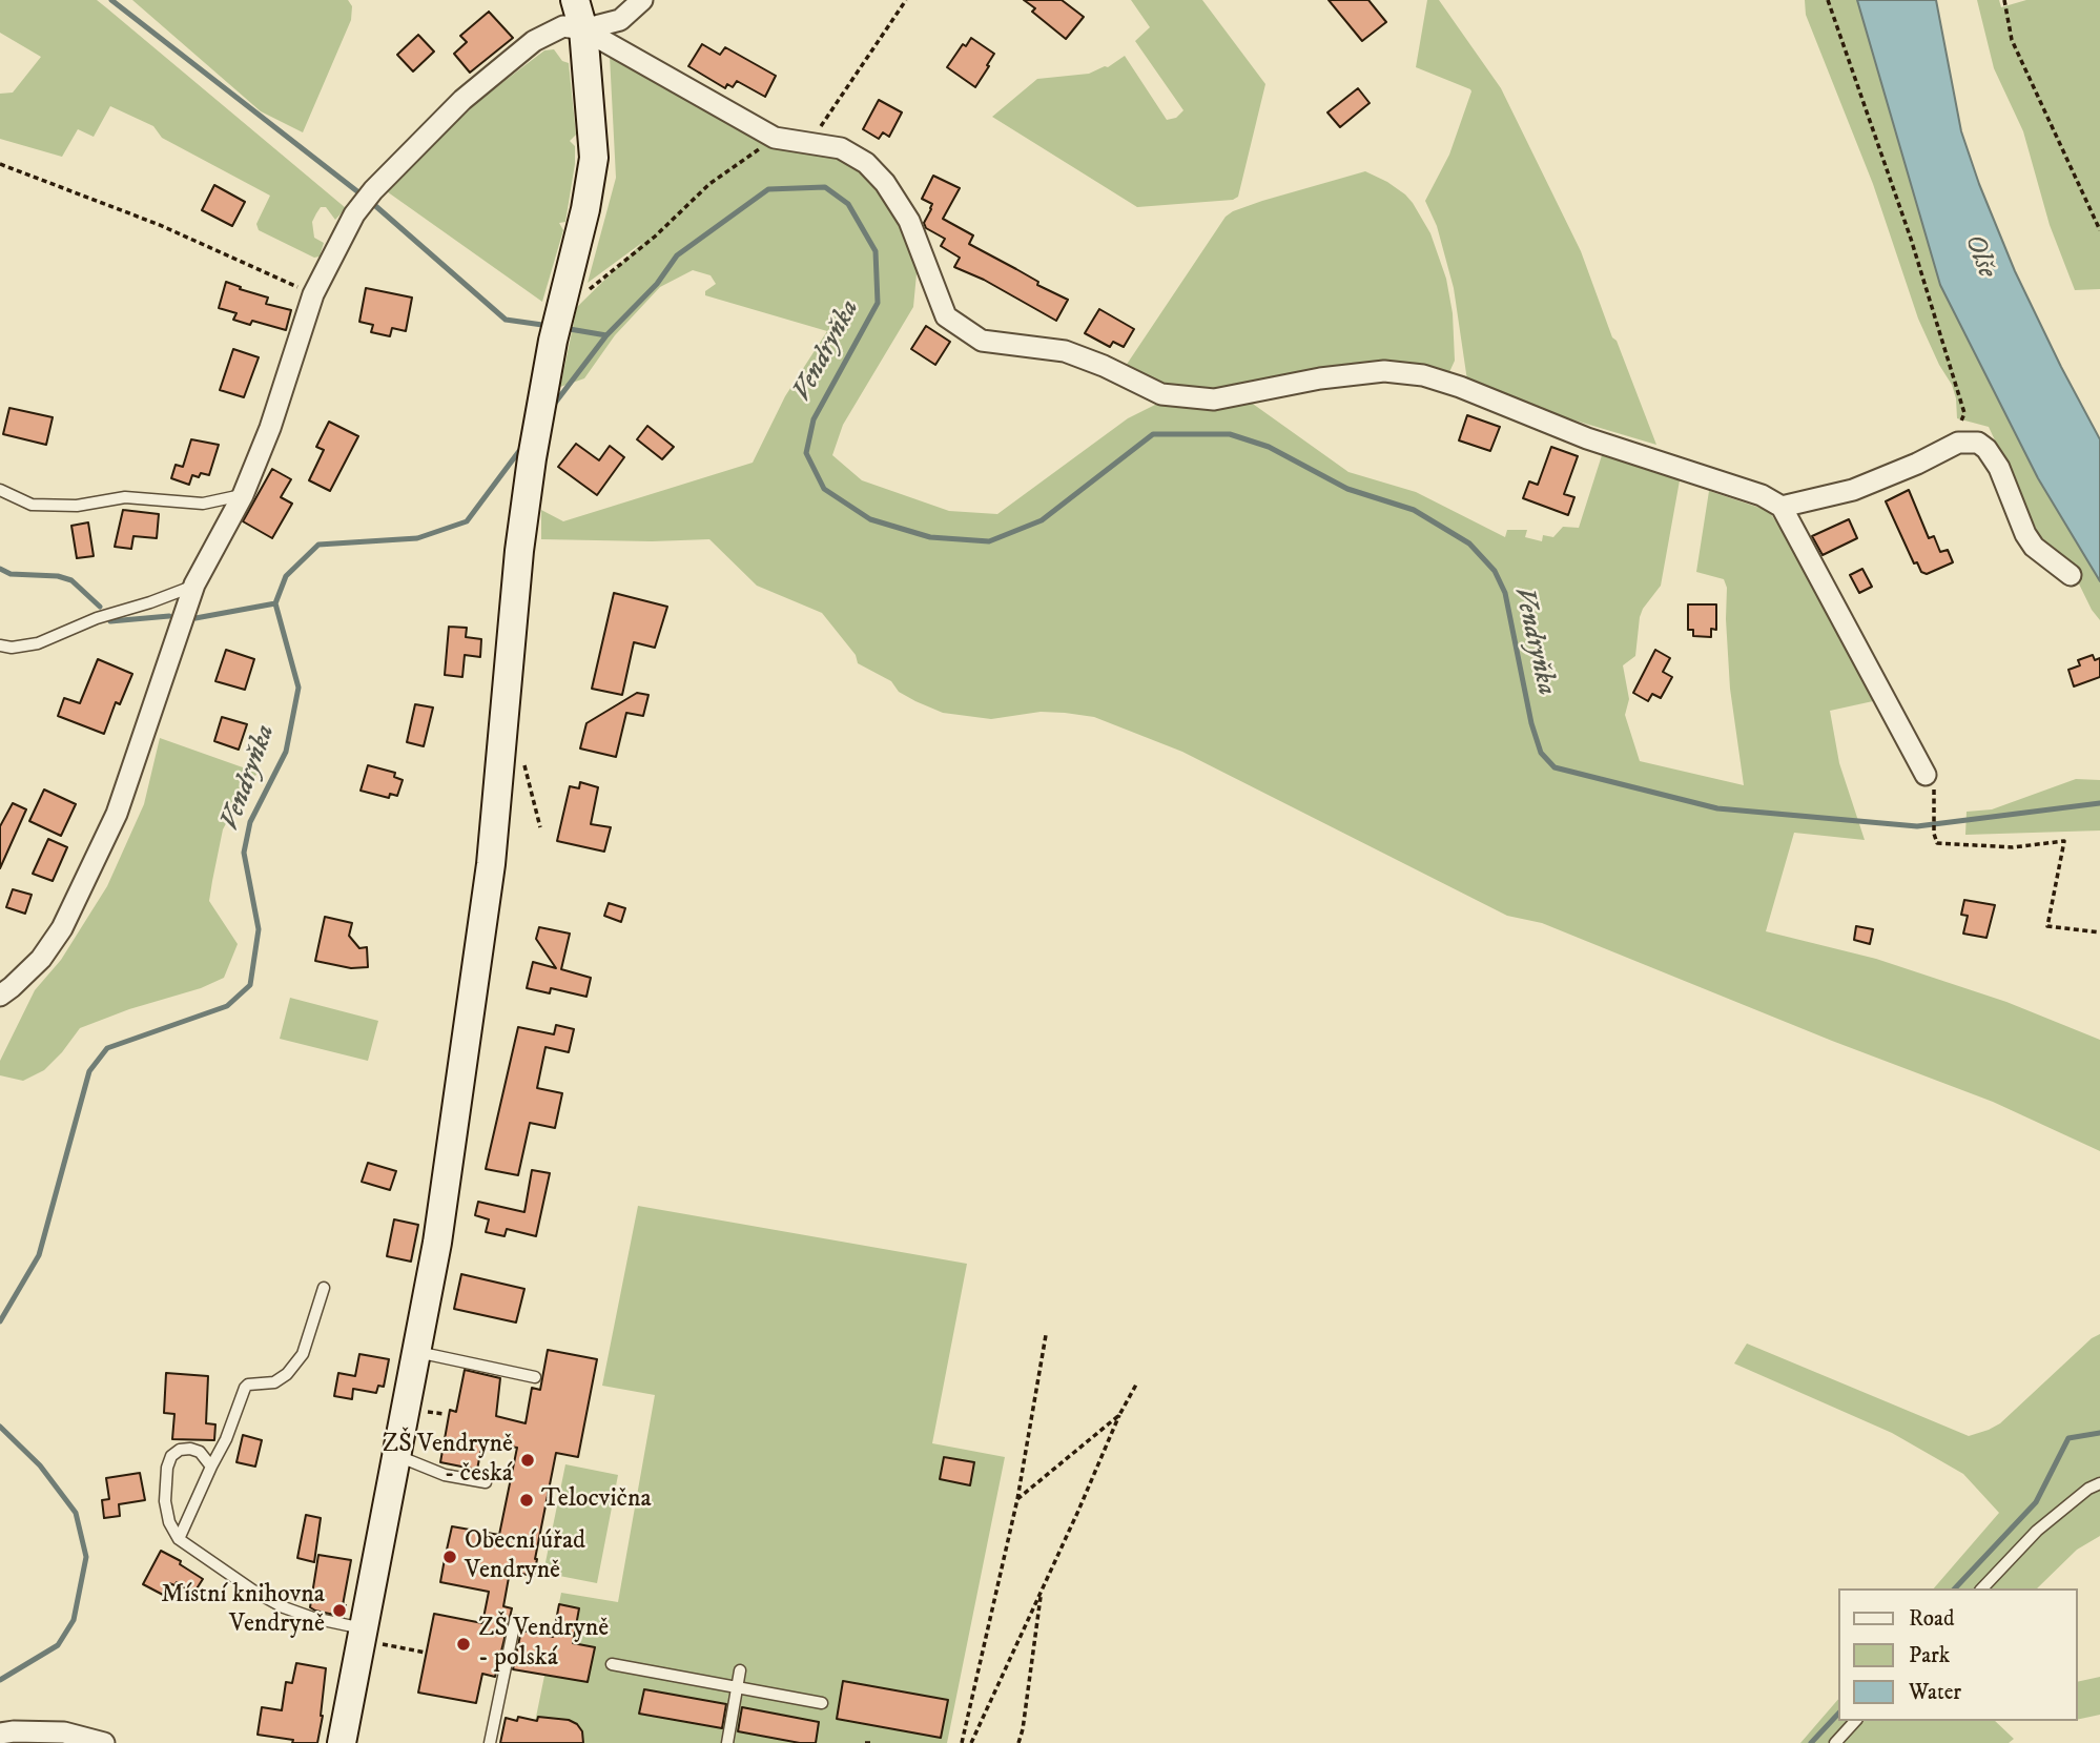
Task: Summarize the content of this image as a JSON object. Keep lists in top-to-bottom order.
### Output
{
  "water": ["Olše", "Vendryňka"],
  "places": [
    "ZŠ Vendryně - česká",
    "Telocvična",
    "Obecní úřad Vendryně",
    "Místní knihovna Vendryně",
    "ZŠ Vendryně - polská"
  ],
  "legend": ["Road", "Park", "Water"]
}
